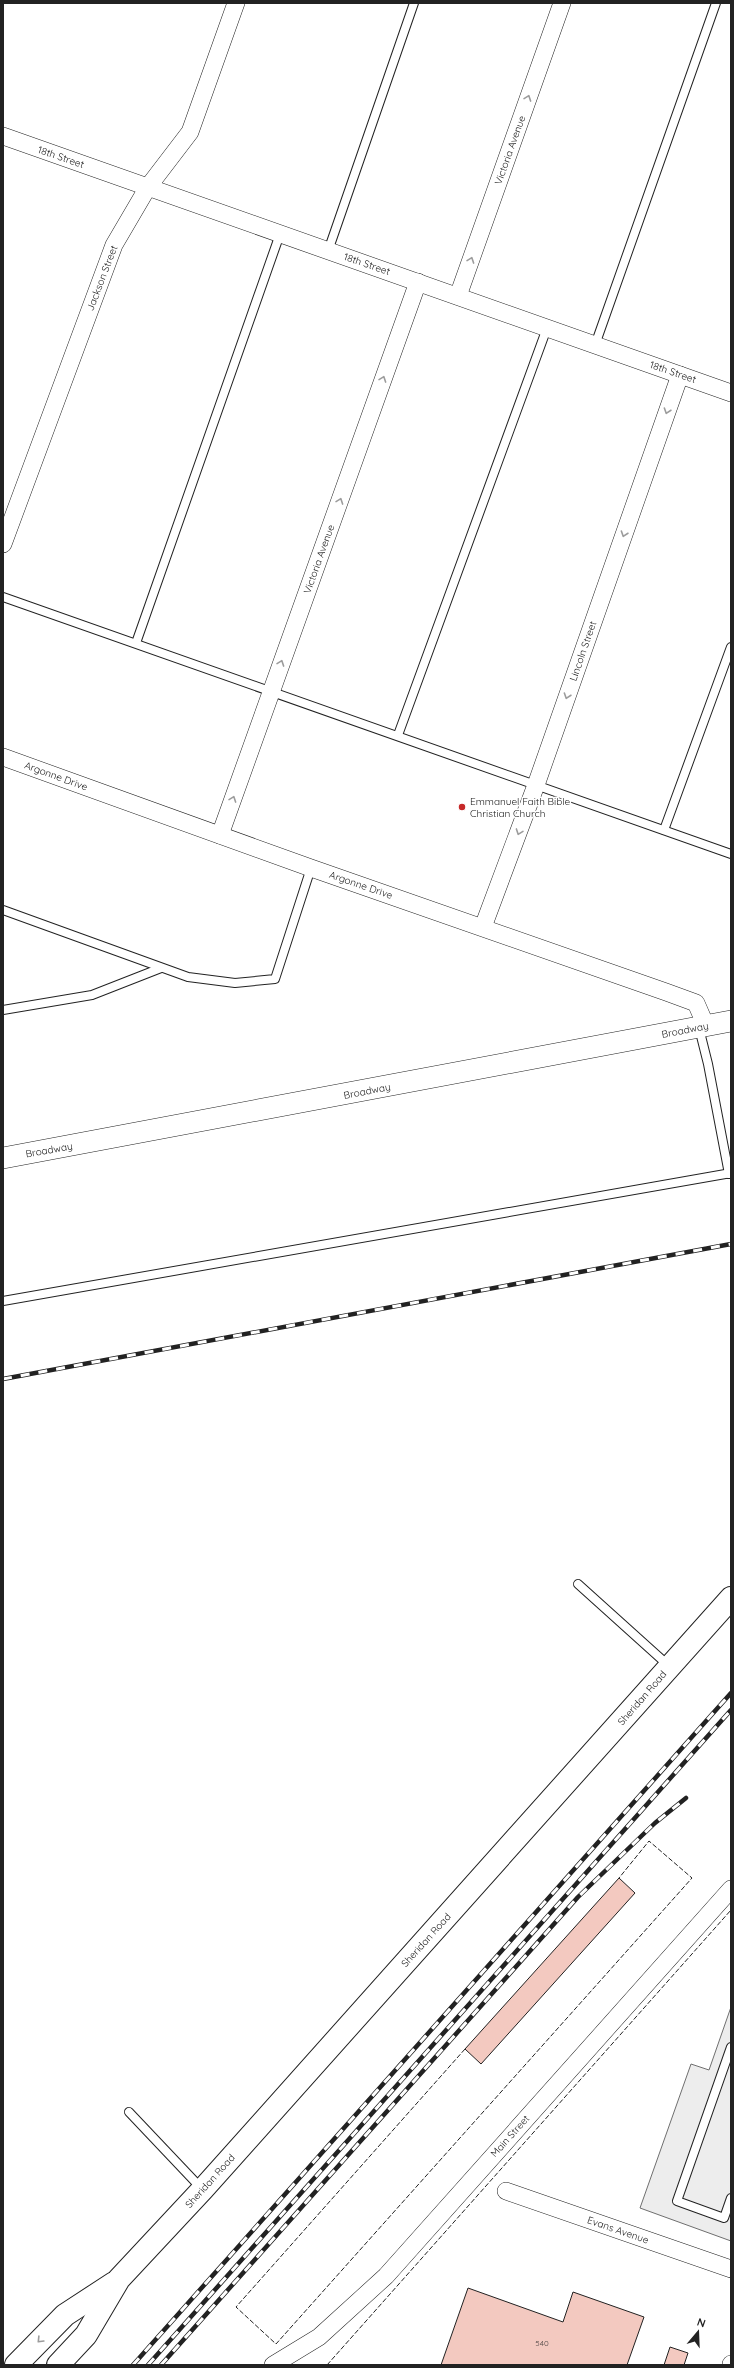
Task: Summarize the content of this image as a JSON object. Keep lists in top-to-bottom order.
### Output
{
  "streets": {
    "highway": ["Sheridan Road"],
    "street": [
      "Victoria Avenue",
      "18th Street",
      "Jackson Street",
      "Lincoln Street",
      "Argonne Drive",
      "Broadway",
      "Main Street",
      "Evans Avenue"
    ]
  },
  "crossings": [
    ["Victoria Avenue", "18th Street"],
    ["Victoria Avenue", "Argonne Drive"],
    ["18th Street", "Jackson Street"],
    ["18th Street", "Lincoln Street"],
    ["Lincoln Street", "Argonne Drive"],
    ["Argonne Drive", "Broadway"]
  ],
  "one_way": ["Victoria Avenue", "Lincoln Street"],
  "places": ["Emmanuel Faith Bible Christian Church"],
  "house_numbers": ["540"],
  "north": "top"
}
